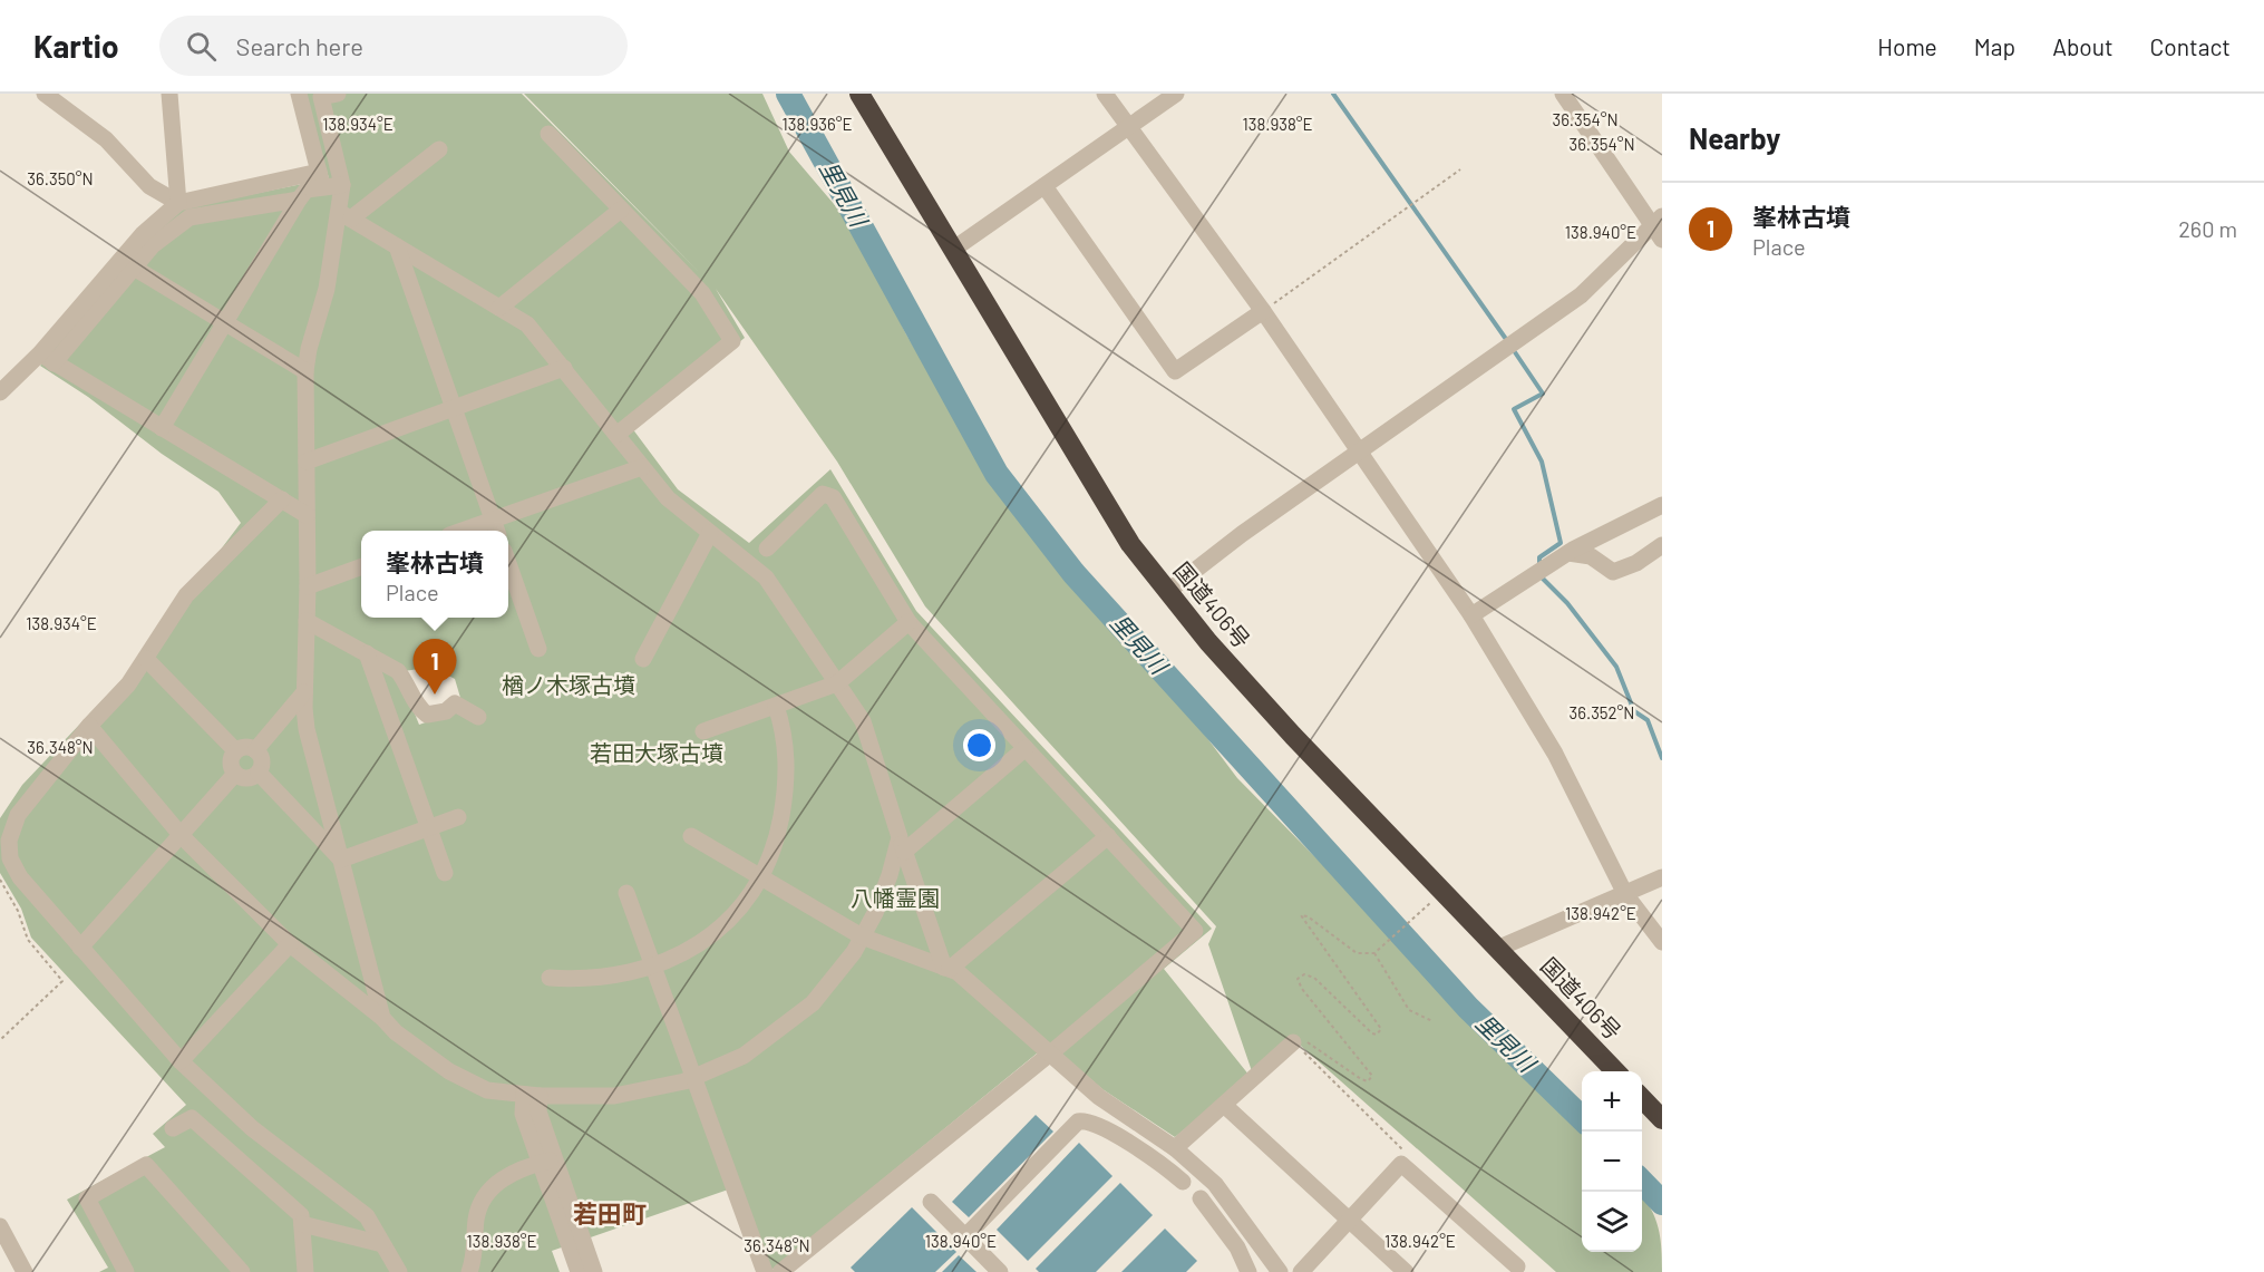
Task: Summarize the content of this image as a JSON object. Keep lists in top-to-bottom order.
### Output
{
  "streets": {
    "highway": ["国道406号"]
  },
  "districts": ["若田町"],
  "water": ["里見川"],
  "parks": ["楢ノ木塚古墳", "若田大塚古墳", "八幡霊園"],
  "page": {
    "header": "Kartio",
    "search": "Search here",
    "nav": [
      "Home",
      "Map",
      "About",
      "Contact"
    ],
    "heading": "Nearby",
    "list": [
      {
        "mark": "1",
        "name": "峯林古墳",
        "note": "Place",
        "value": "260 m"
      }
    ],
    "popup": ["峯林古墳", "Place"],
    "pins": "1",
    "map_buttons": ["+", "−"]
  },
  "coordinates": [
    "36.354°N",
    "138.934°E",
    "138.936°E",
    "138.938°E",
    "36.350°N",
    "138.940°E",
    "36.352°N",
    "36.348°N",
    "138.942°E"
  ]
}
